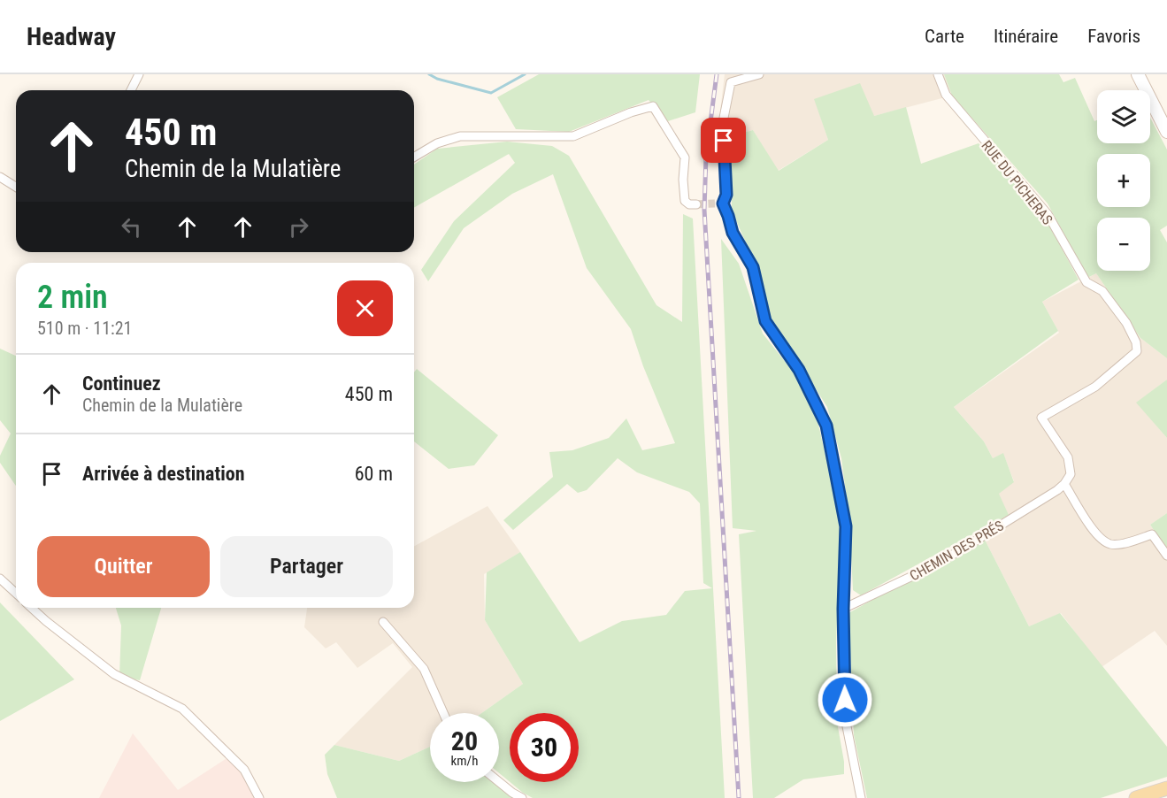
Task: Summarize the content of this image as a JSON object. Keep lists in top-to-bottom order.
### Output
{
  "streets": {
    "street": ["RUE DU PICHERAS", "CHEMIN DES PRÉS"]
  },
  "crossings": [
    ["RUE DU PICHERAS", "CHEMIN DES PRÉS"]
  ],
  "page": {
    "header": "Headway",
    "nav": ["Carte", "Itinéraire", "Favoris"],
    "map_buttons": ["+", "−"],
    "turn": ["450 m", "Chemin de la Mulatière"],
    "heading": ["2 min", "510 m · 11:21"],
    "list": [
      {
        "name": "Continuez",
        "note": "Chemin de la Mulatière",
        "value": "450 m"
      },
      {
        "name": "Arrivée à destination",
        "value": "60 m"
      }
    ],
    "buttons": ["Quitter", "Partager"],
    "speed": "20 km/h",
    "limit": "30"
  }
}
